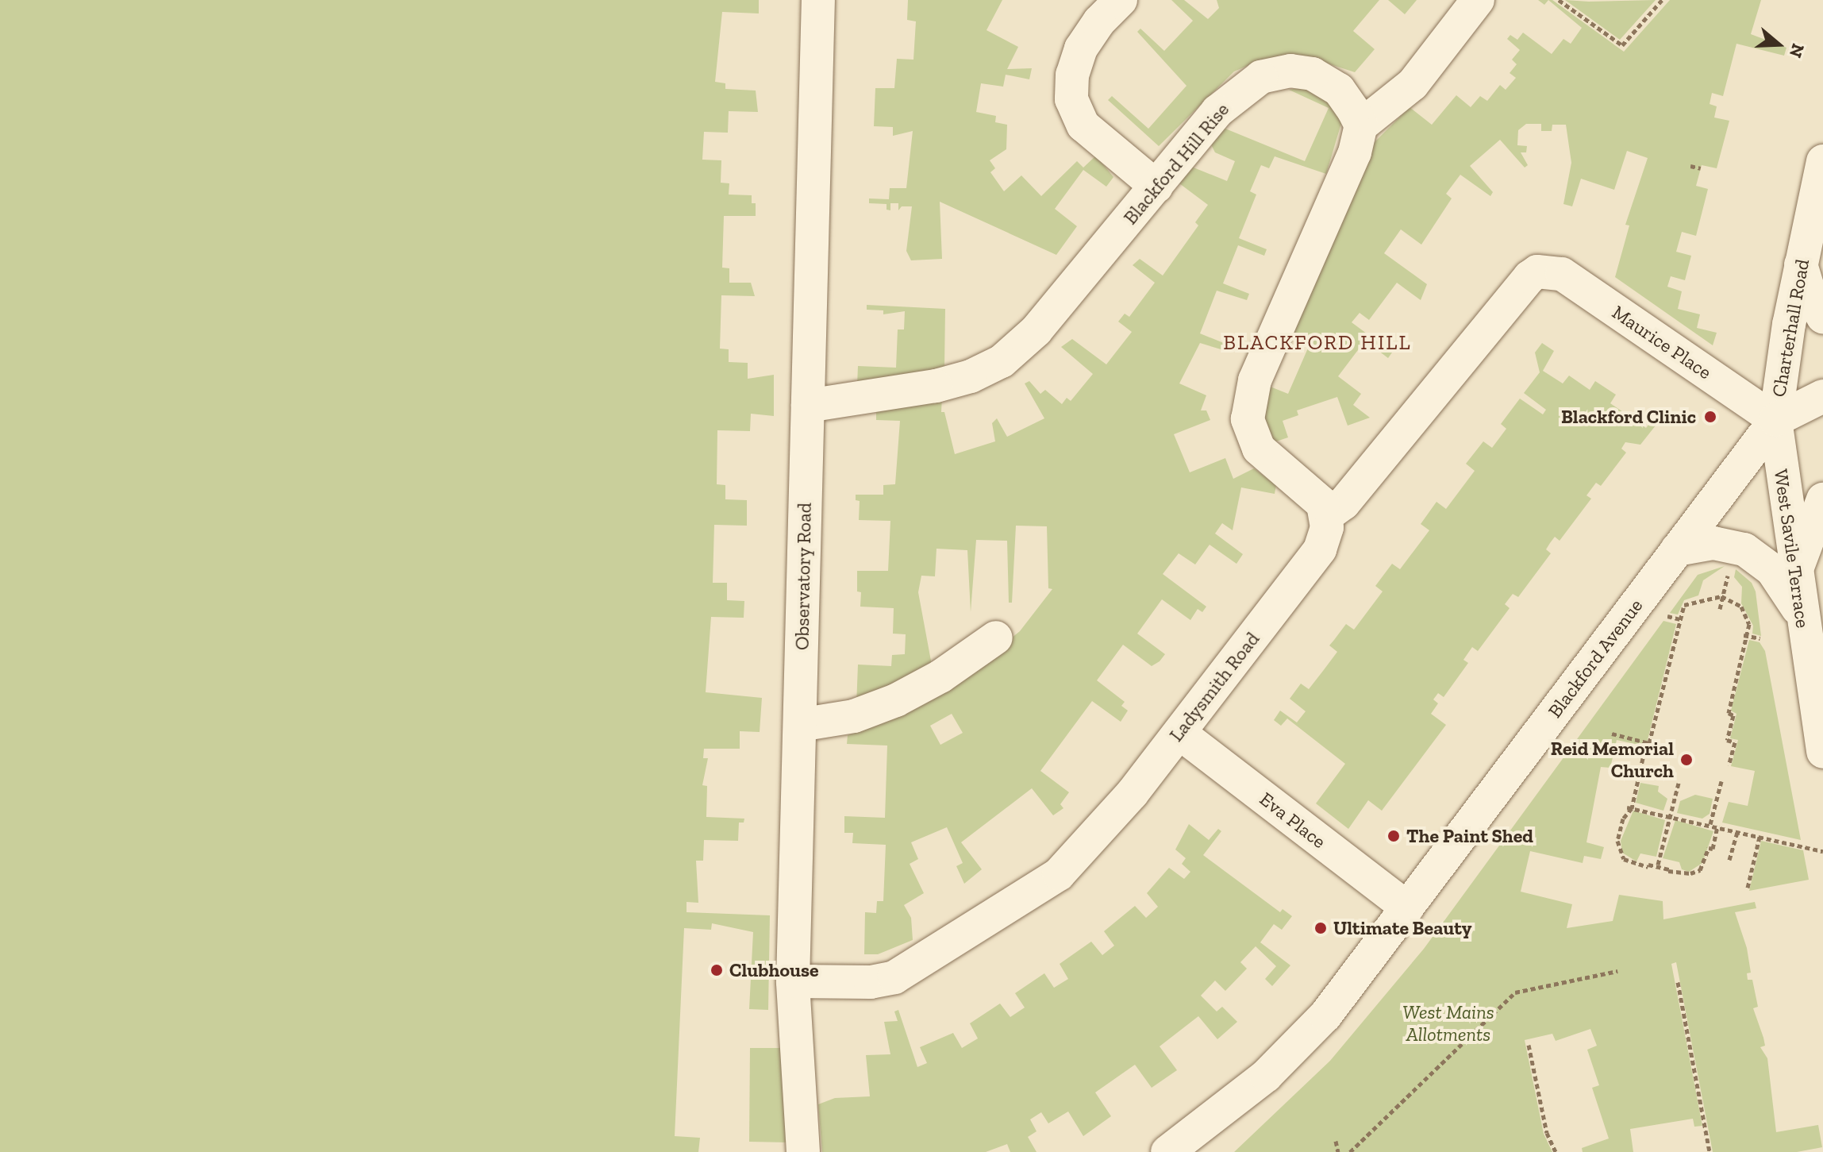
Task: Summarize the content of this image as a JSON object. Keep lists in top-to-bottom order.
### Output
{
  "streets": {
    "street": [
      "Blackford Hill Rise",
      "Charterhall Road",
      "Maurice Place",
      "West Savile Terrace",
      "Observatory Road",
      "Blackford Avenue",
      "Ladysmith Road",
      "Eva Place"
    ]
  },
  "crossings": [
    ["Blackford Hill Rise", "Observatory Road"],
    ["Charterhall Road", "Maurice Place"],
    ["Charterhall Road", "West Savile Terrace"],
    ["Charterhall Road", "Blackford Avenue"],
    ["Maurice Place", "West Savile Terrace"],
    ["Maurice Place", "Blackford Avenue"],
    ["Maurice Place", "Ladysmith Road"],
    ["West Savile Terrace", "Blackford Avenue"],
    ["Observatory Road", "Ladysmith Road"],
    ["Blackford Avenue", "Eva Place"],
    ["Ladysmith Road", "Eva Place"]
  ],
  "districts": ["BLACKFORD HILL"],
  "parks": ["West Mains Allotments"],
  "places": [
    "Blackford Clinic",
    "Reid Memorial Church",
    "The Paint Shed",
    "Ultimate Beauty",
    "Clubhouse"
  ],
  "north": "right"
}
